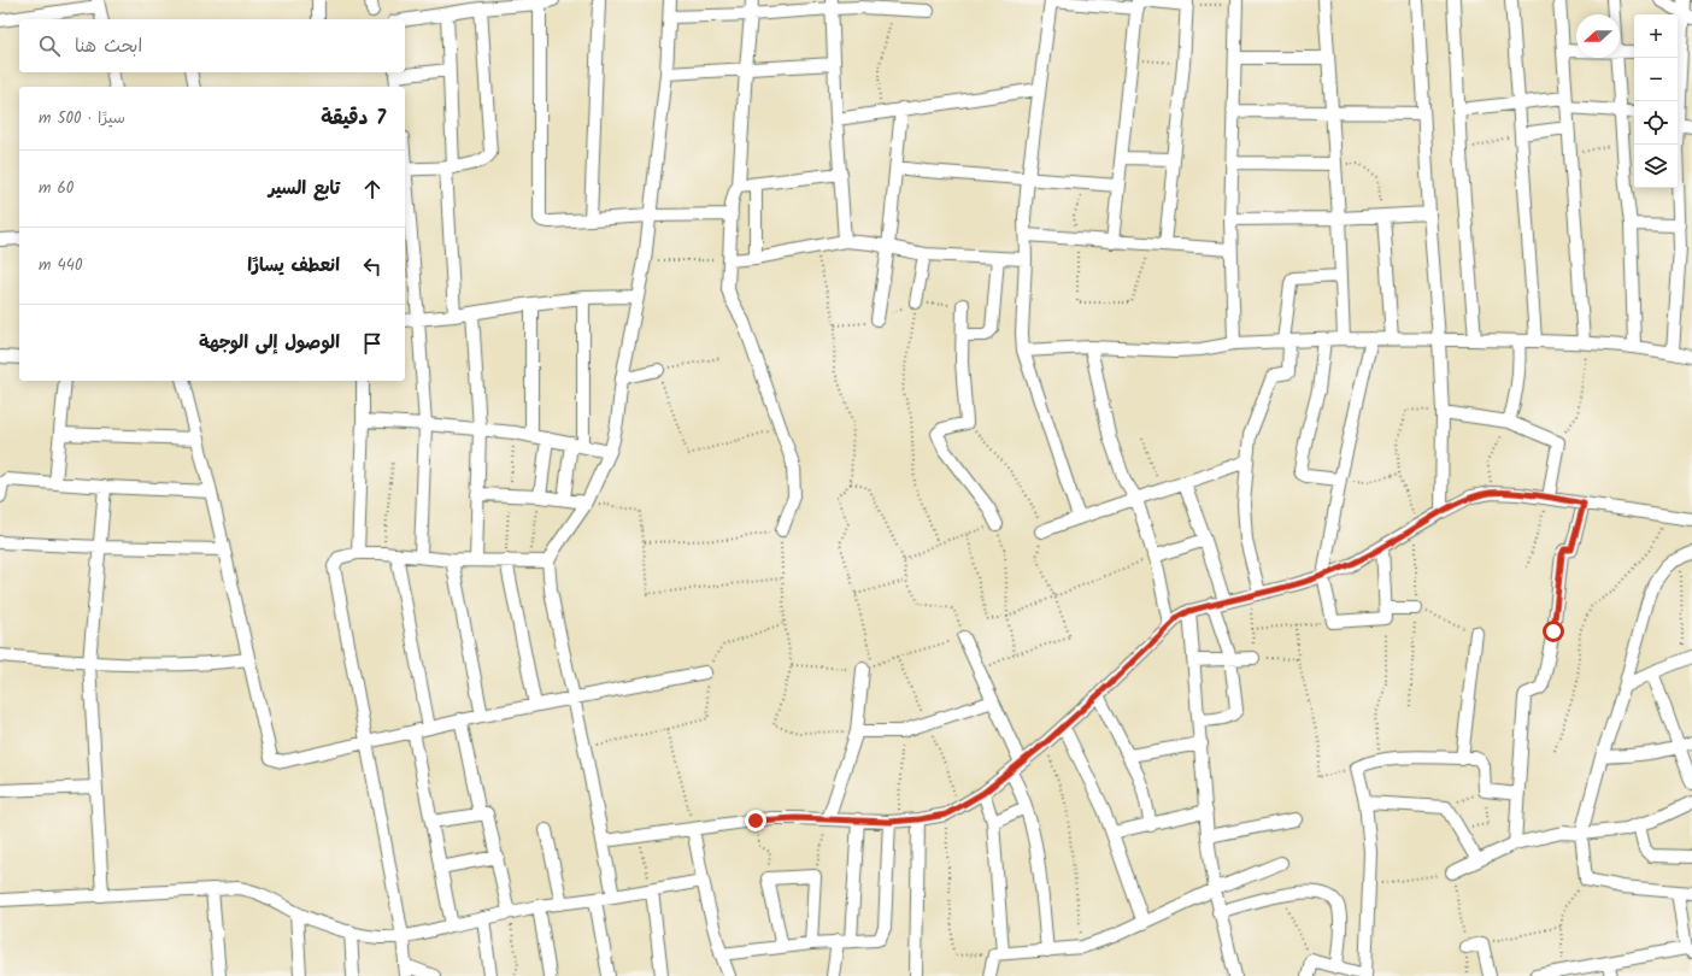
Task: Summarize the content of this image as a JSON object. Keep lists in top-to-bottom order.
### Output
{
  "north": "left",
  "page": {
    "map_buttons": ["+", "−"],
    "search": "ابحث هنا",
    "heading": ["7 دقيقة", "سيرًا · 500 m"],
    "list": [
      ["تابع السير", "60 m"],
      ["انعطف يسارًا", "440 m"],
      "الوصول إلى الوجهة"
    ]
  }
}
